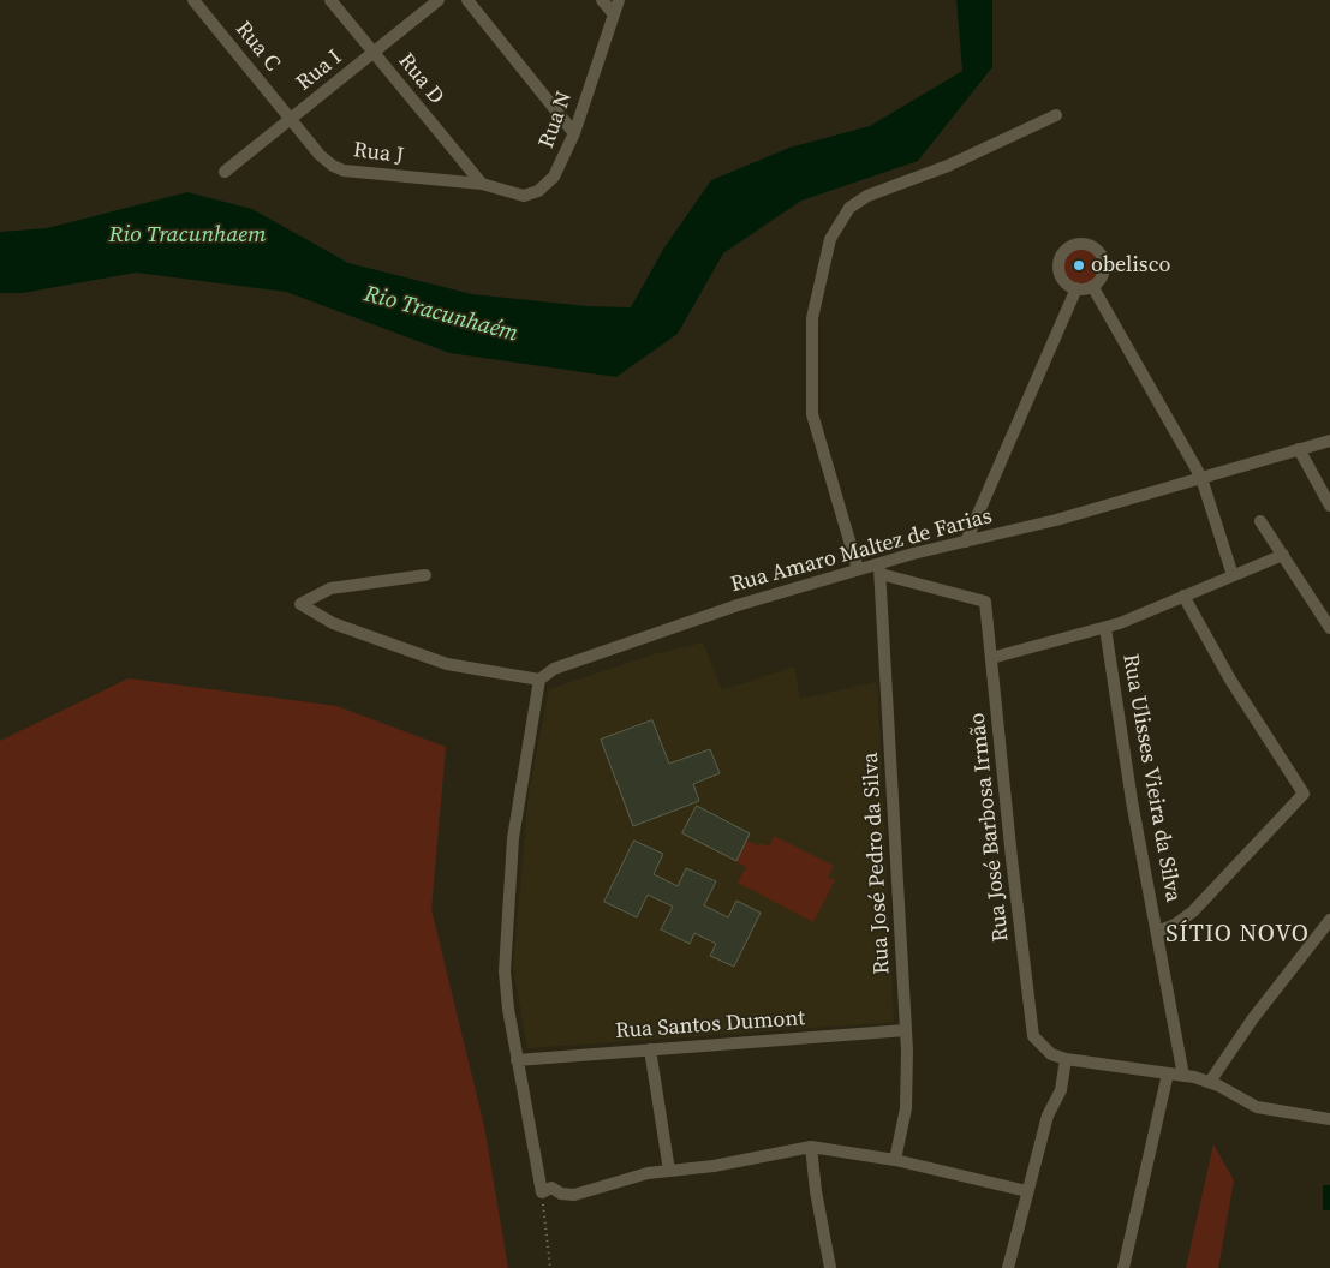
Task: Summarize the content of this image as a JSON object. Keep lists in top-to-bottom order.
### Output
{
  "streets": {
    "street": [
      "Rua C",
      "Rua I",
      "Rua D",
      "Rua N",
      "Rua J",
      "Rua Amaro Maltez de Farias",
      "Rua Ulisses Vieira da Silva",
      "Rua José Barbosa Irmão",
      "Rua José Pedro da Silva",
      "Rua Santos Dumont"
    ]
  },
  "crossings": [
    ["Rua C", "Rua I"],
    ["Rua C", "Rua J"],
    ["Rua I", "Rua D"],
    ["Rua I", "Rua J"],
    ["Rua D", "Rua N"],
    ["Rua D", "Rua J"],
    ["Rua N", "Rua J"],
    ["Rua Amaro Maltez de Farias", "Rua José Barbosa Irmão"],
    ["Rua Amaro Maltez de Farias", "Rua José Pedro da Silva"],
    ["Rua José Barbosa Irmão", "Rua José Pedro da Silva"],
    ["Rua José Pedro da Silva", "Rua Santos Dumont"]
  ],
  "districts": ["SÍTIO NOVO"],
  "water": ["Rio Tracunhaem", "Rio Tracunhaém"],
  "places": ["obelisco"]
}
